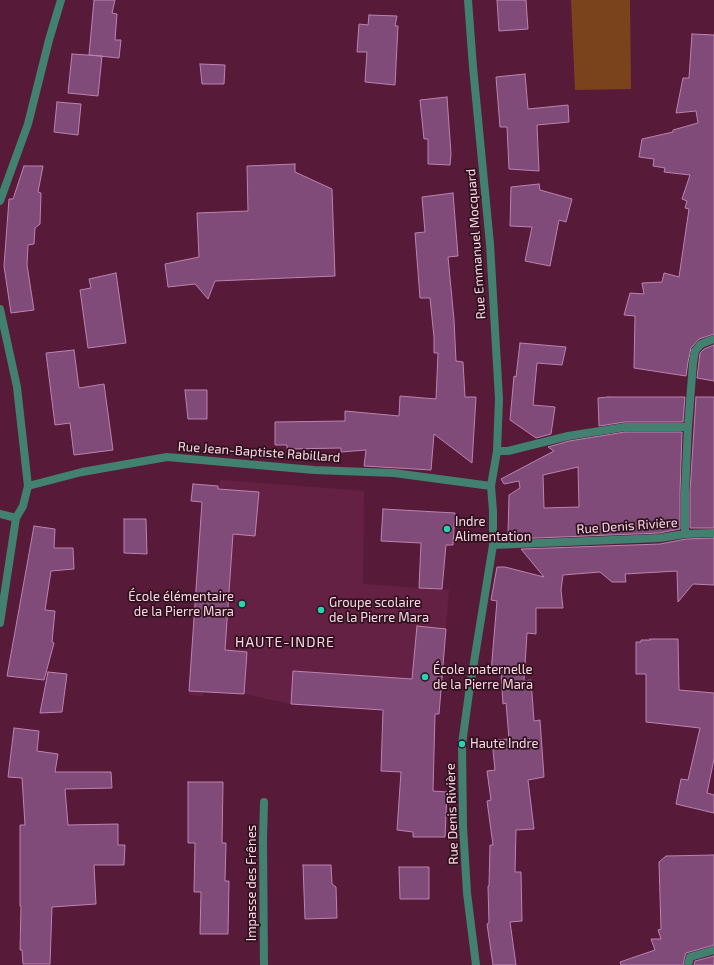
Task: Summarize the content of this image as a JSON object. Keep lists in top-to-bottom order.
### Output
{
  "streets": {
    "street": [
      "Rue Emmanuel Mocquard",
      "Rue Jean-Baptiste Rabillard",
      "Rue Denis Rivière",
      "Impasse des Frênes"
    ]
  },
  "crossings": [
    ["Rue Emmanuel Mocquard", "Rue Jean-Baptiste Rabillard"],
    ["Rue Emmanuel Mocquard", "Rue Denis Rivière"],
    ["Rue Jean-Baptiste Rabillard", "Rue Denis Rivière"]
  ],
  "districts": ["HAUTE-INDRE"],
  "places": [
    "Indre Alimentation",
    "École élémentaire de la Pierre Mara",
    "Groupe scolaire de la Pierre Mara",
    "École maternelle de la Pierre Mara",
    "Haute Indre"
  ]
}
